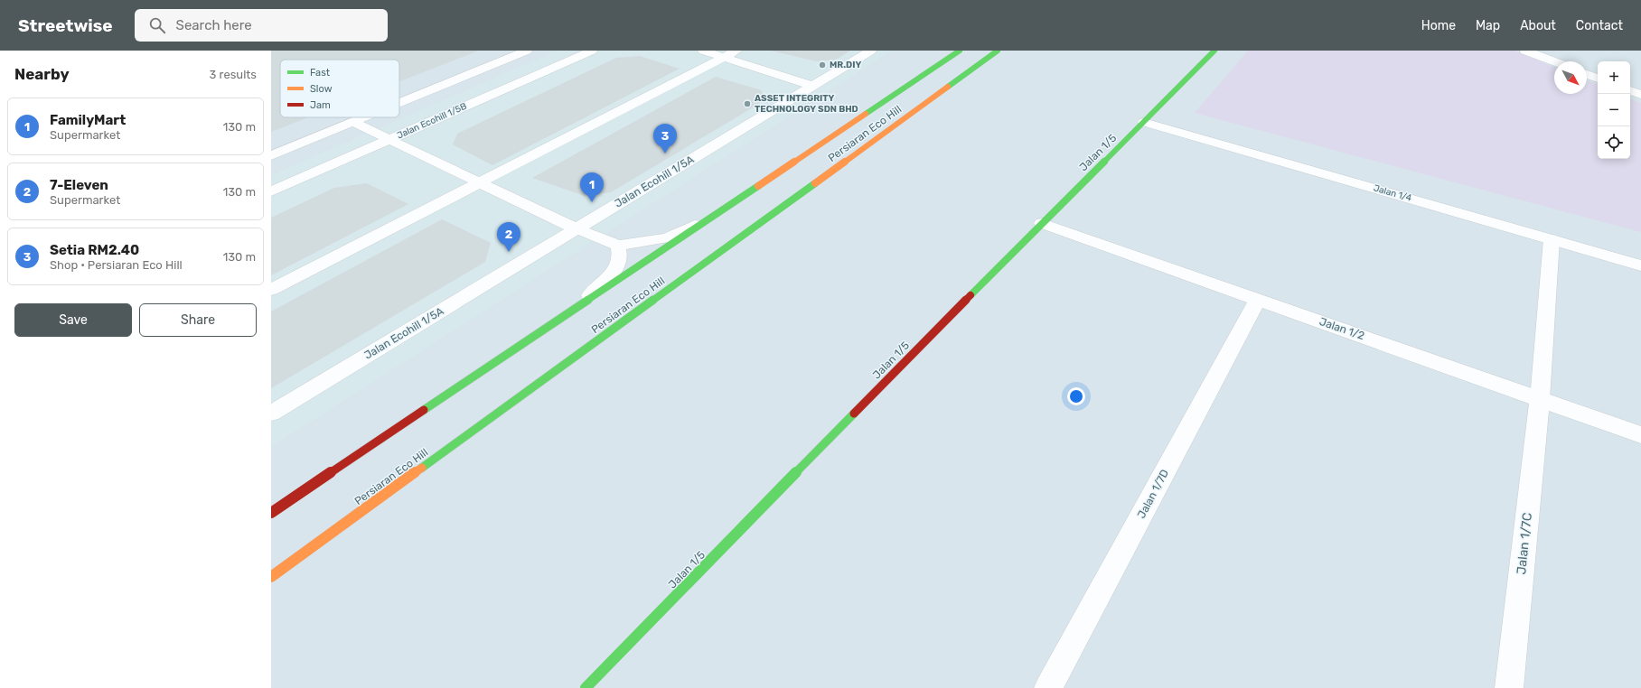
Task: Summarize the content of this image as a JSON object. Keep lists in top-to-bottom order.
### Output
{
  "streets": {
    "street": [
      "Persiaran Eco Hill",
      "Jalan 1/5",
      "Jalan 1/4",
      "Jalan 1/2",
      "Jalan 1/7D",
      "Jalan 1/7C"
    ],
    "lane": ["Jalan Ecohill 1/5B", "Jalan Ecohill 1/5A"]
  },
  "crossings": [
    ["Jalan 1/5", "Jalan 1/4"],
    ["Jalan 1/5", "Jalan 1/2"],
    ["Jalan 1/2", "Jalan 1/7D"],
    ["Jalan 1/2", "Jalan 1/7C"]
  ],
  "places": ["MR.DIY", "ASSET INTEGRITY TECHNOLOGY SDN BHD"],
  "legend": ["Fast", "Slow", "Jam"],
  "north": "bottom right",
  "page": {
    "header": "Streetwise",
    "search": "Search here",
    "nav": [
      "Home",
      "Map",
      "About",
      "Contact"
    ],
    "heading": ["Nearby", "3 results"],
    "map_buttons": ["+", "−"],
    "list": [
      {
        "mark": "1",
        "name": "FamilyMart",
        "note": "Supermarket",
        "value": "130 m"
      },
      {
        "mark": "2",
        "name": "7-Eleven",
        "note": "Supermarket",
        "value": "130 m"
      },
      {
        "mark": "3",
        "name": "Setia RM2.40",
        "note": "Shop · Persiaran Eco Hill",
        "value": "130 m"
      }
    ],
    "pins": ["3", "1", "2"],
    "buttons": ["Save", "Share"]
  }
}
